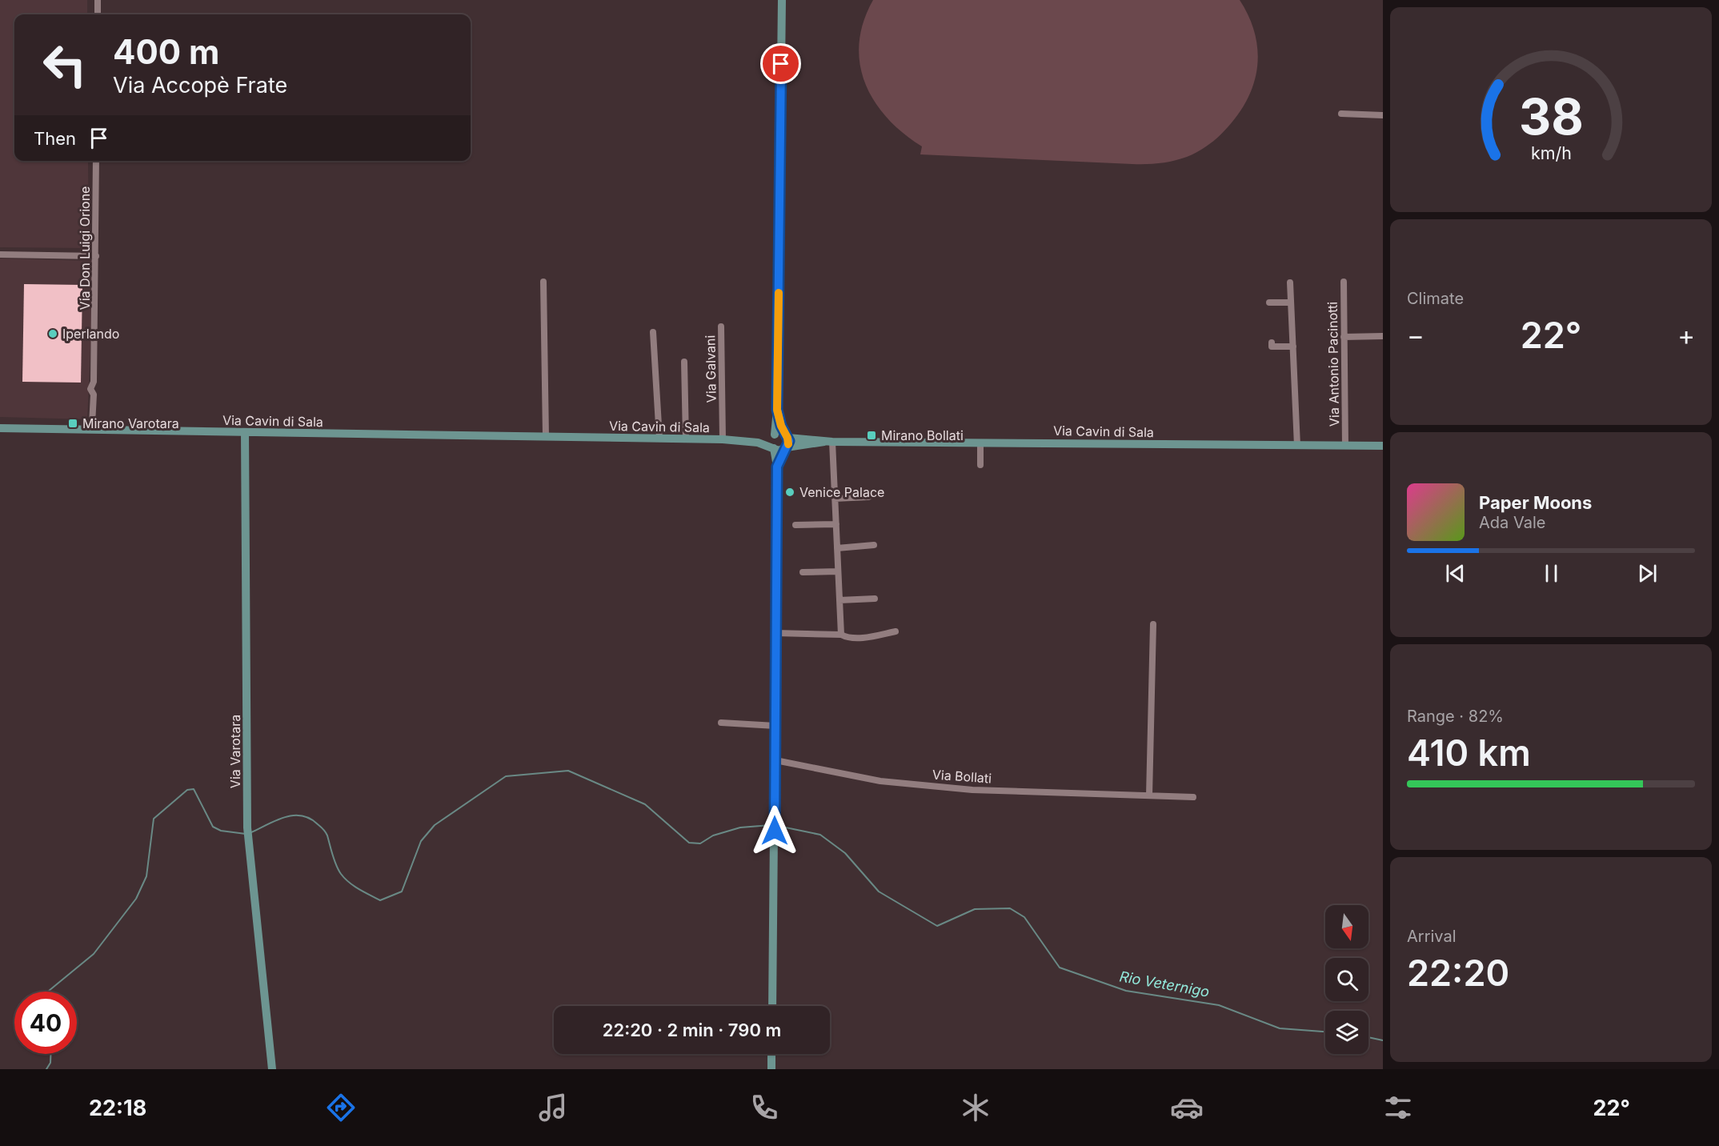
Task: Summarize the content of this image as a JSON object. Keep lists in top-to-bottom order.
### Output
{
  "streets": {
    "main road": ["Via Cavin di Sala", "Via Varotara"],
    "street": [
      "Via Don Luigi Orione",
      "Via Antonio Pacinotti",
      "Via Galvani",
      "Via Bollati"
    ]
  },
  "crossings": [
    ["Via Antonio Pacinotti", "Via Cavin di Sala"],
    ["Via Galvani", "Via Cavin di Sala"],
    ["Via Cavin di Sala", "Via Varotara"]
  ],
  "water": ["Rio Veternigo"],
  "places": {
    "other": ["Iperlando", "Venice Palace"],
    "transit": ["Mirano Varotara", "Mirano Bollati"]
  },
  "north": "bottom",
  "page": {
    "turn": ["400 m", "Via Accopè Frate"],
    "then": "Then",
    "tile": [
      "Climate",
      ["Range · 82%", "410 km"],
      ["Arrival", "22:20"]
    ],
    "heat": ["−", "22°", "+"],
    "song": ["Paper Moons", "Ada Vale"],
    "limit": "40",
    "trip": "22:20 · 2 min · 790 m",
    "tabs": ["22:18", "22°"],
    "gauge": ["38", "km/h"]
  }
}
